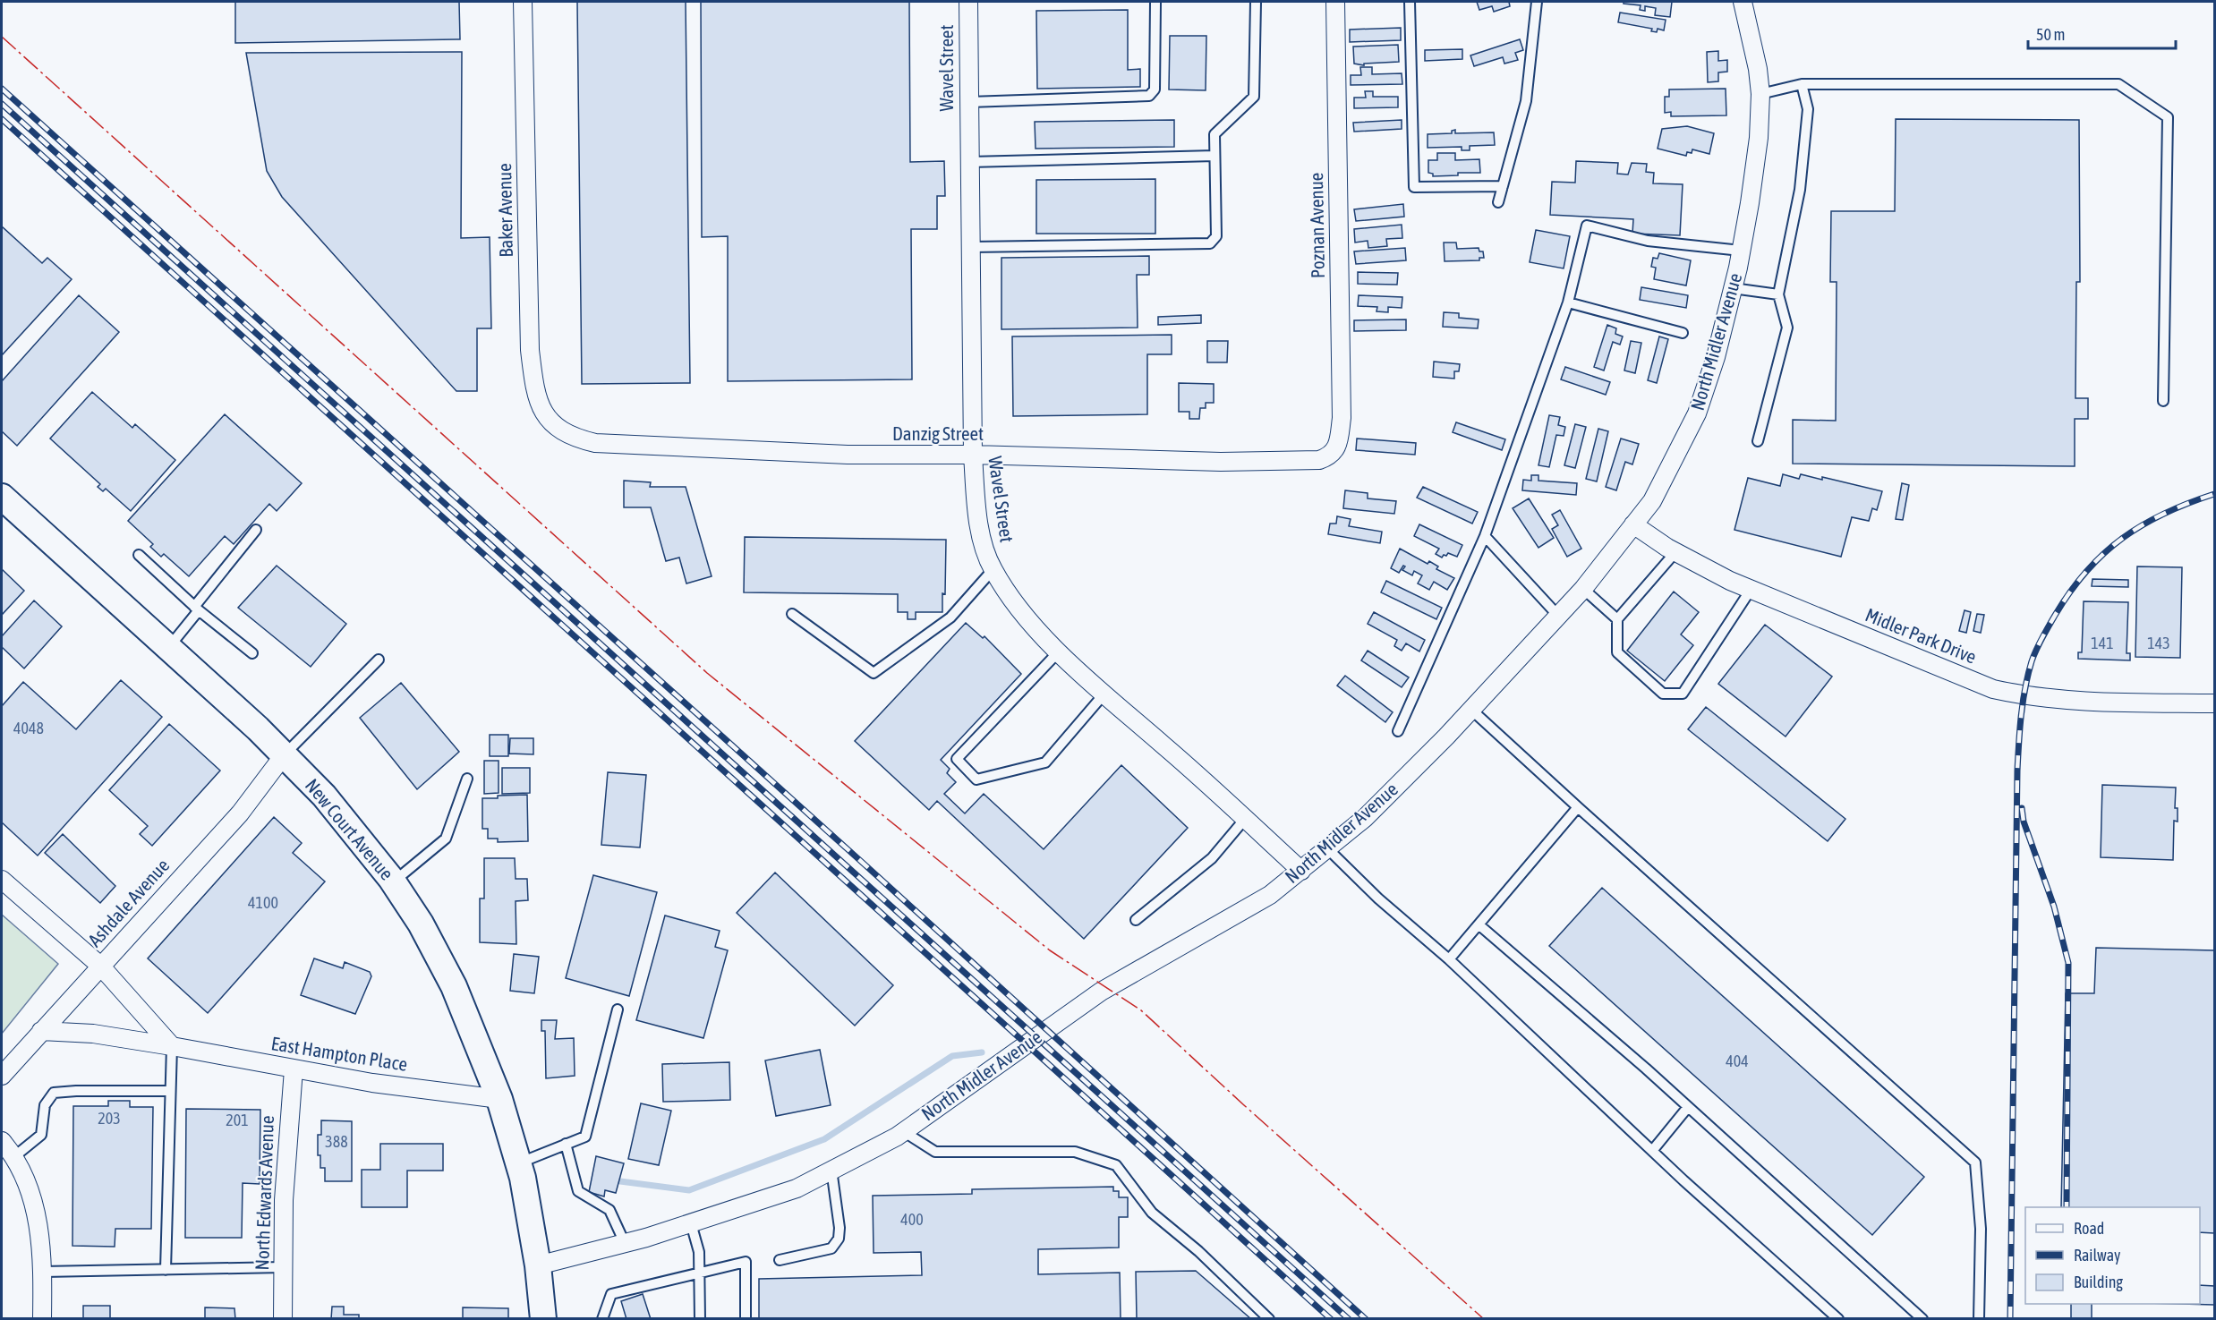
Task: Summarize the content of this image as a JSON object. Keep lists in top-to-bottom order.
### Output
{
  "streets": {
    "main road": ["New Court Avenue"],
    "street": [
      "Wavel Street",
      "Baker Avenue",
      "Poznan Avenue",
      "North Midler Avenue",
      "Danzig Street",
      "Midler Park Drive",
      "Ashdale Avenue",
      "East Hampton Place",
      "North Edwards Avenue"
    ]
  },
  "crossings": [
    ["Wavel Street", "North Midler Avenue"],
    ["Wavel Street", "Danzig Street"],
    ["Baker Avenue", "Danzig Street"],
    ["Poznan Avenue", "Danzig Street"],
    ["North Midler Avenue", "Midler Park Drive"],
    ["North Midler Avenue", "New Court Avenue"],
    ["New Court Avenue", "Ashdale Avenue"],
    ["New Court Avenue", "East Hampton Place"],
    ["Ashdale Avenue", "East Hampton Place"],
    ["East Hampton Place", "North Edwards Avenue"]
  ],
  "house_numbers": [
    "141",
    "143",
    "4048",
    "4100",
    "404",
    "203",
    "201",
    "388",
    "400"
  ],
  "legend": ["Road", "Railway", "Building"],
  "scale_bar": "50 m"
}
